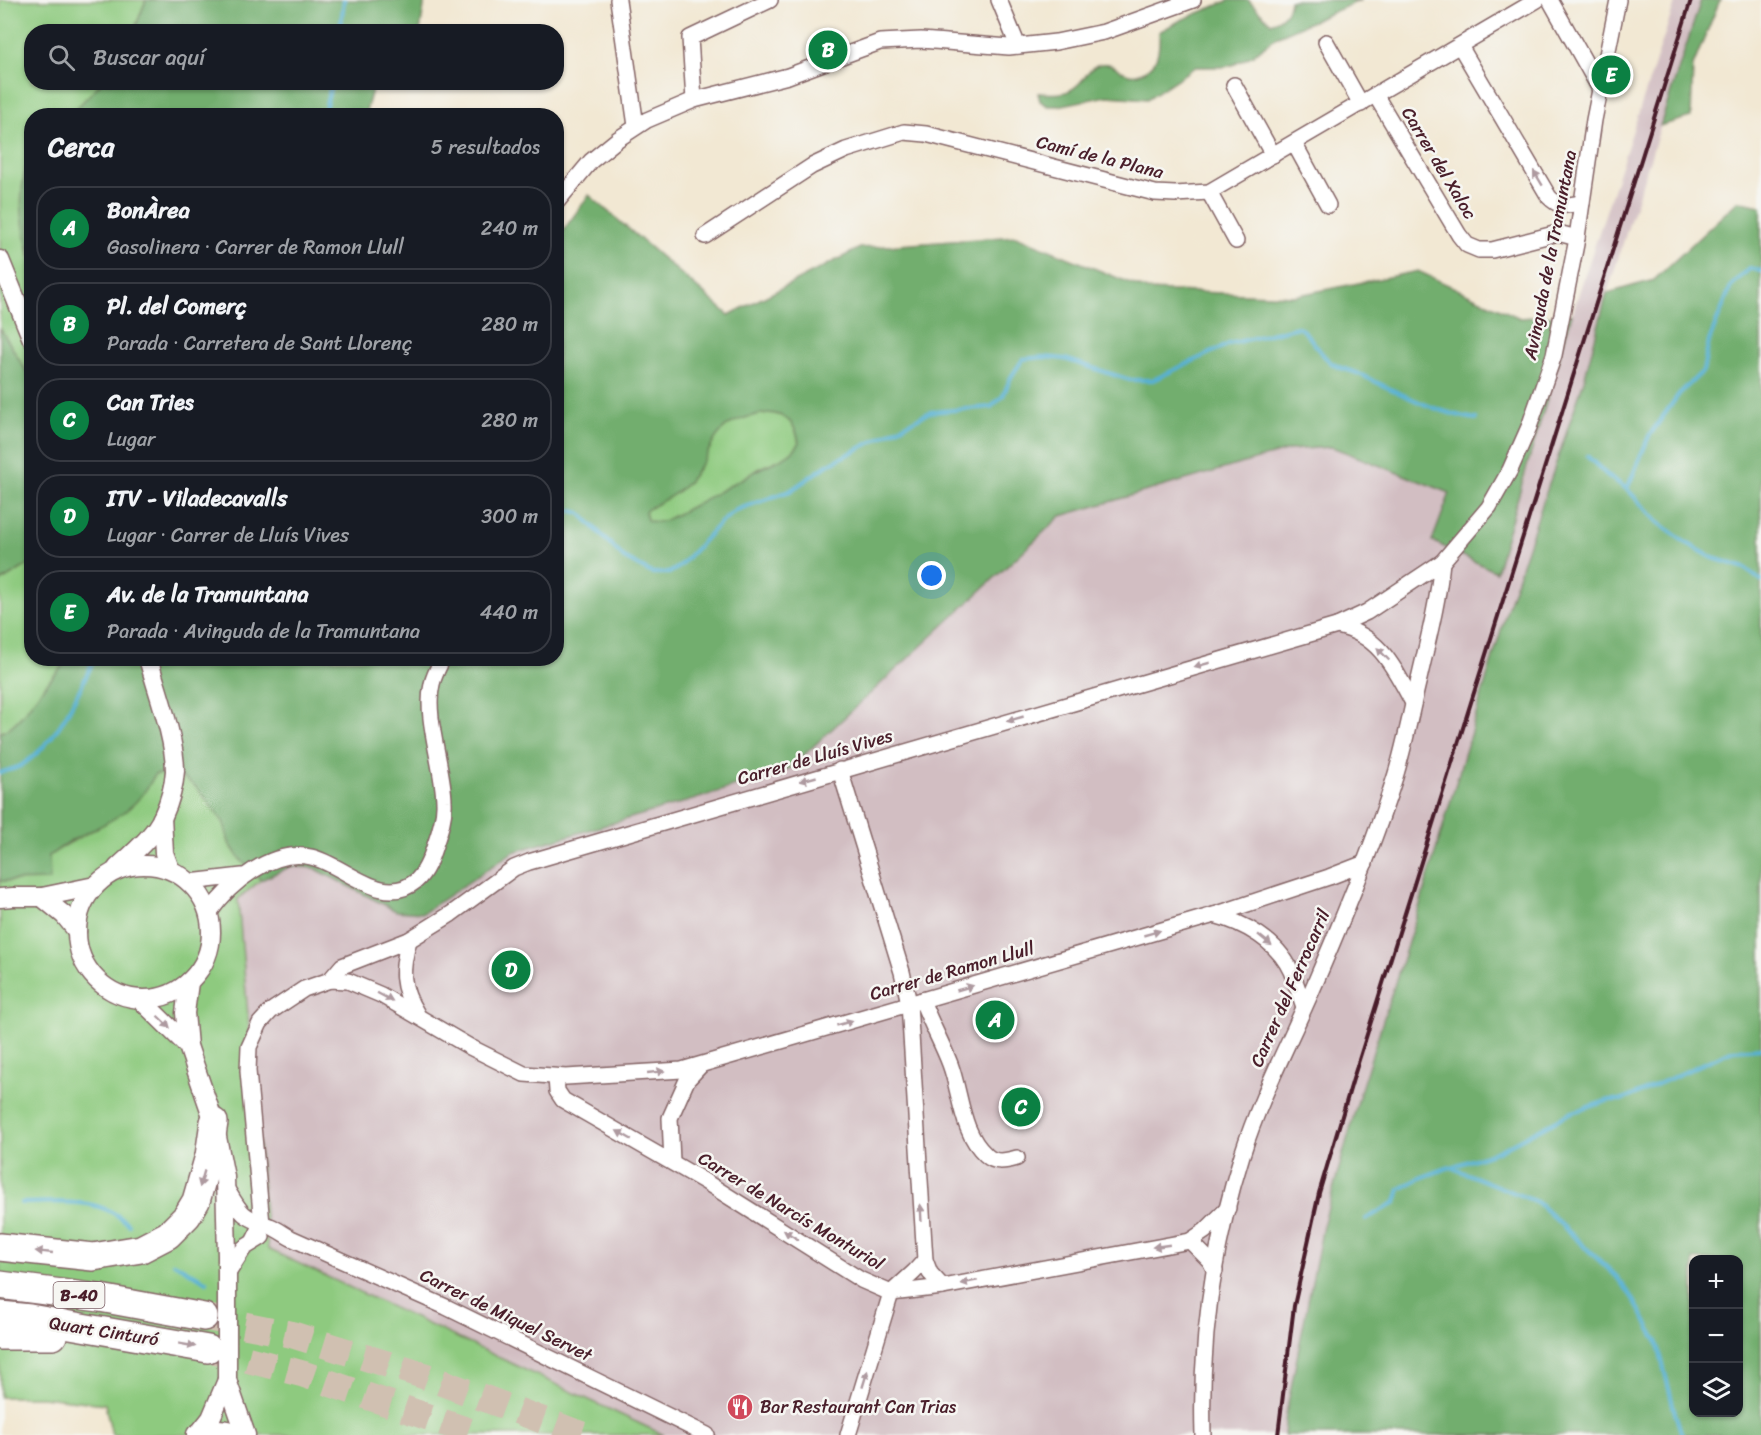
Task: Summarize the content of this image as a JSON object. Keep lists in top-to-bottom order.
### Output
{
  "streets": {
    "highway": ["B-40", "Quart Cinturó"],
    "street": [
      "Camí de la Plana",
      "Carrer del Xaloc",
      "Avinguda de la Tramuntana",
      "Carrer de Lluís Vives",
      "Carrer de Ramon Llull",
      "Carrer del Ferrocarril",
      "Carrer de Narcís Monturiol",
      "Carrer de Miquel Servet"
    ]
  },
  "crossings": [
    ["Camí de la Plana", "Carrer del Xaloc"],
    ["Carrer del Xaloc", "Avinguda de la Tramuntana"],
    ["Avinguda de la Tramuntana", "Carrer de Lluís Vives"],
    ["Avinguda de la Tramuntana", "Carrer del Ferrocarril"],
    ["Carrer de Lluís Vives", "Carrer del Ferrocarril"],
    ["Carrer de Ramon Llull", "Carrer del Ferrocarril"],
    ["Carrer de Ramon Llull", "Carrer de Narcís Monturiol"],
    ["Carrer del Ferrocarril", "Carrer de Narcís Monturiol"]
  ],
  "one_way": ["Carrer de Lluís Vives", "Carrer de Ramon Llull", "Carrer de Narcís Monturiol"],
  "places": {
    "restaurant": ["Bar Restaurant Can Trias"]
  },
  "page": {
    "search": "Buscar aquí",
    "pins": [
      "B",
      "E",
      "D",
      "A",
      "C"
    ],
    "heading": ["Cerca", "5 resultados"],
    "list": [
      {
        "mark": "A",
        "name": "BonÀrea",
        "note": "Gasolinera · Carrer de Ramon Llull",
        "value": "240 m"
      },
      {
        "mark": "B",
        "name": "Pl. del Comerç",
        "note": "Parada · Carretera de Sant Llorenç",
        "value": "280 m"
      },
      {
        "mark": "C",
        "name": "Can Tries",
        "note": "Lugar",
        "value": "280 m"
      },
      {
        "mark": "D",
        "name": "ITV - Viladecavalls",
        "note": "Lugar · Carrer de Lluís Vives",
        "value": "300 m"
      },
      {
        "mark": "E",
        "name": "Av. de la Tramuntana",
        "note": "Parada · Avinguda de la Tramuntana",
        "value": "440 m"
      }
    ],
    "map_buttons": ["+", "−"]
  }
}
